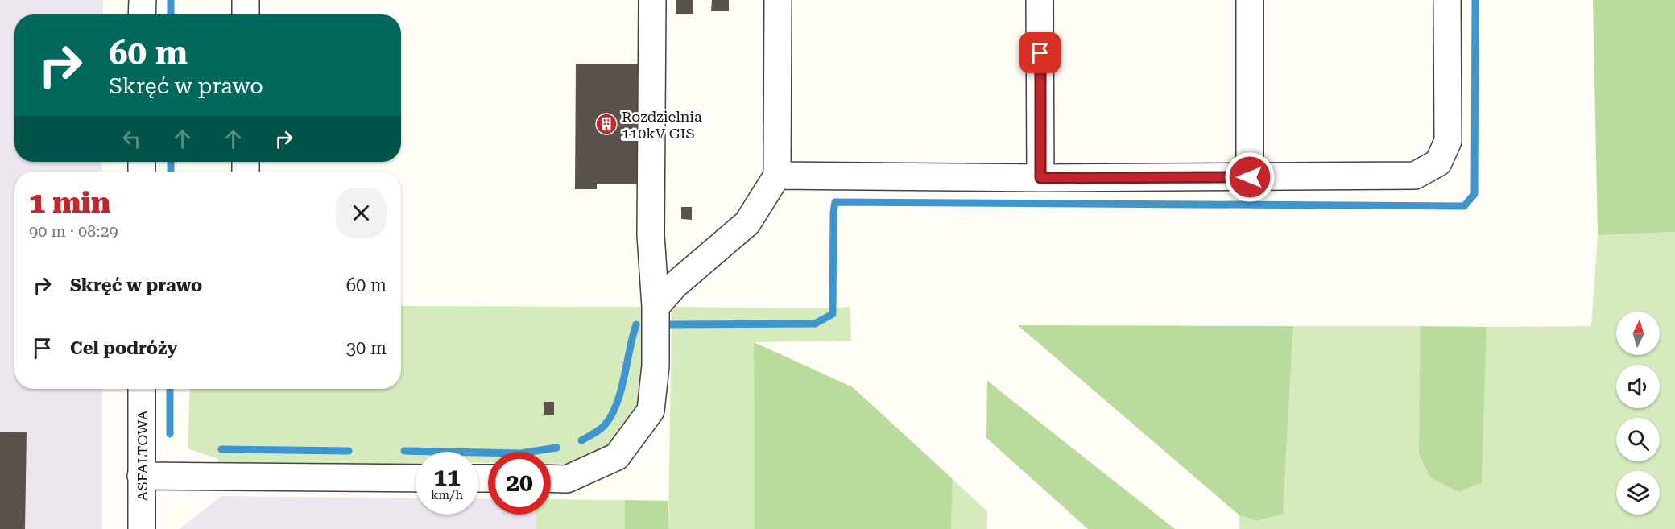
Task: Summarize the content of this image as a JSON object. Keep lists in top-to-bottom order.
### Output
{
  "streets": {
    "street": ["ASFALTOWA"]
  },
  "places": {
    "building": ["Rozdzielnia 110kV GIS"]
  },
  "north": "top",
  "page": {
    "turn": ["60 m", "Skręć w prawo"],
    "heading": ["1 min", "90 m · 08:29"],
    "list": [
      {
        "name": "Skręć w prawo",
        "value": "60 m"
      },
      {
        "name": "Cel podróży",
        "value": "30 m"
      }
    ],
    "speed": "11 km/h",
    "limit": "20"
  }
}
